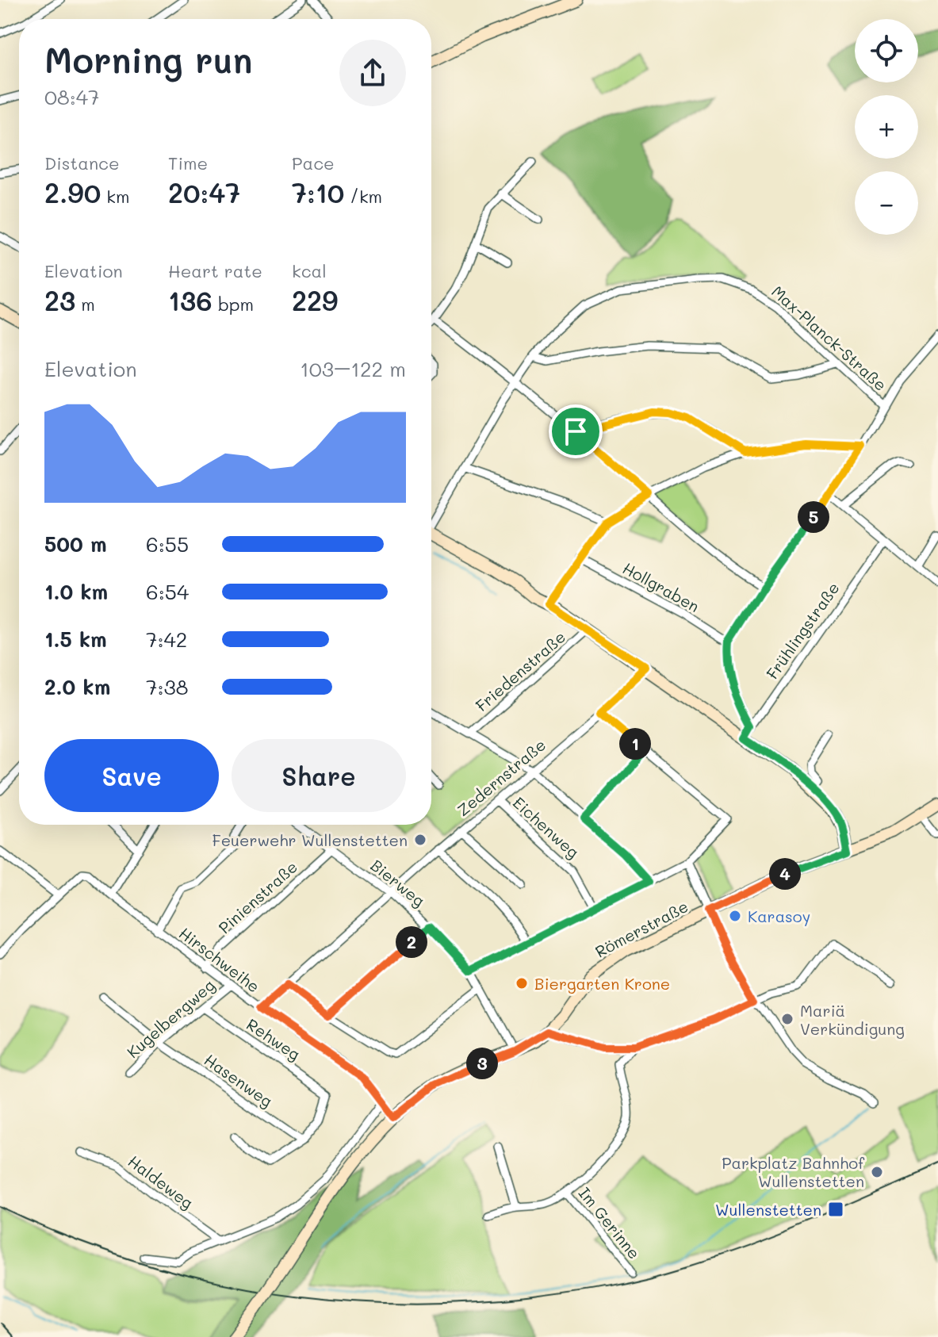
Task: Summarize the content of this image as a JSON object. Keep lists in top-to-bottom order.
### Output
{
  "streets": {
    "main road": ["Römerstraße"],
    "street": [
      "Max-Planck-Straße",
      "Hollgraben",
      "Frühlingstraße",
      "Friedenstraße",
      "Zedernstraße",
      "Eichenweg",
      "Bierweg",
      "Pinienstraße",
      "Hirschweihe",
      "Kugelbergweg",
      "Rehweg",
      "Hasenweg",
      "Haldeweg",
      "Im Gerinne"
    ]
  },
  "crossings": [
    ["Zedernstraße", "Eichenweg"],
    ["Zedernstraße", "Bierweg"],
    ["Zedernstraße", "Hirschweihe"],
    ["Bierweg", "Pinienstraße"],
    ["Bierweg", "Römerstraße"],
    ["Pinienstraße", "Hirschweihe"],
    ["Römerstraße", "Hirschweihe"],
    ["Hirschweihe", "Kugelbergweg"],
    ["Kugelbergweg", "Rehweg"],
    ["Kugelbergweg", "Hasenweg"],
    ["Rehweg", "Hasenweg"]
  ],
  "places": {
    "other": [
      "Feuerwehr Wullenstetten",
      "Karasoy",
      "Biergarten Krone",
      "Mariä Verkündigung",
      "Parkplatz Bahnhof Wullenstetten"
    ],
    "transit": ["Wullenstetten"]
  },
  "page": {
    "map_buttons": ["+", "−"],
    "heading": ["Morning run", "08:47"],
    "stats": [
      ["Distance", "2.90 km"],
      ["Time", "20:47"],
      ["Pace", "7:10 /km"],
      ["Elevation", "23 m"],
      ["Heart rate", "136 bpm"],
      ["kcal", "229"]
    ],
    "chart": ["Elevation", "103–122 m"],
    "pins": [
      "5",
      "1",
      "4",
      "2",
      "3"
    ],
    "list": [
      {
        "name": "500 m",
        "note": "6:55"
      },
      {
        "name": "1.0 km",
        "note": "6:54"
      },
      {
        "name": "1.5 km",
        "note": "7:42"
      },
      {
        "name": "2.0 km",
        "note": "7:38"
      }
    ],
    "buttons": ["Save", "Share"]
  }
}
